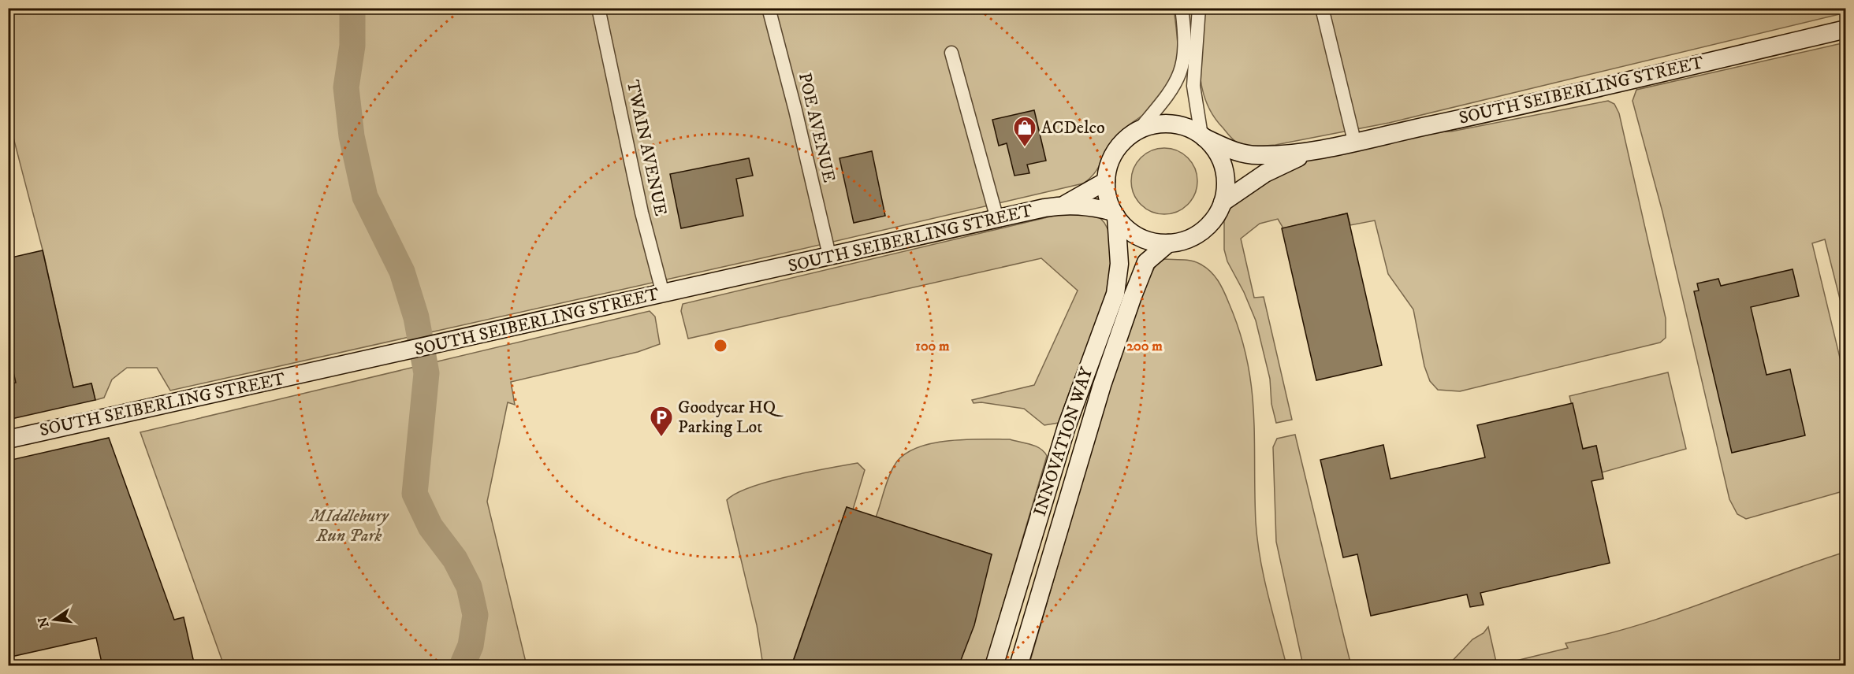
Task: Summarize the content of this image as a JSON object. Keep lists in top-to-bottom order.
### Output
{
  "streets": {
    "main road": ["SOUTH SEIBERLING STREET", "INNOVATION WAY"],
    "street": ["POE AVENUE", "TWAIN AVENUE"]
  },
  "crossings": [
    ["SOUTH SEIBERLING STREET", "POE AVENUE"],
    ["SOUTH SEIBERLING STREET", "TWAIN AVENUE"],
    ["SOUTH SEIBERLING STREET", "INNOVATION WAY"]
  ],
  "parks": ["MIddlebury Run Park"],
  "places": {
    "shop": ["ACDelco"],
    "parking": ["Goodyear HQ Parking Lot"]
  },
  "north": "left",
  "rings": ["100 m", "200 m"]
}
